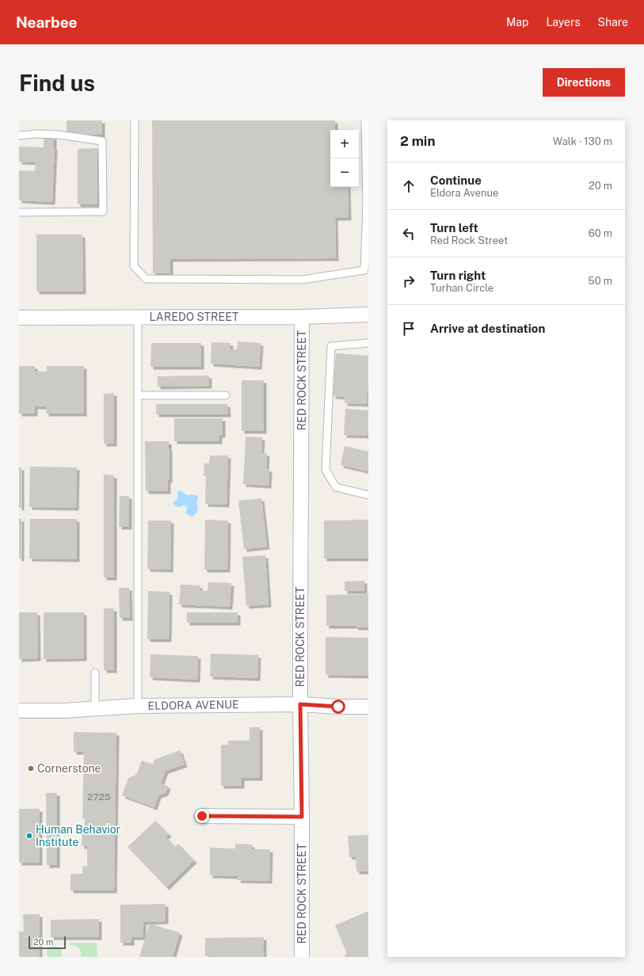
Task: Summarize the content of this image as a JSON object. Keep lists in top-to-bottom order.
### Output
{
  "streets": {
    "street": ["LAREDO STREET", "RED ROCK STREET", "ELDORA AVENUE"]
  },
  "crossings": [
    ["LAREDO STREET", "RED ROCK STREET"],
    ["RED ROCK STREET", "ELDORA AVENUE"]
  ],
  "places": ["Cornerstone", "Human Behavior Institute"],
  "house_numbers": ["2725"],
  "scale_bar": "20 m",
  "page": {
    "header": "Nearbee",
    "nav": ["Map", "Layers", "Share"],
    "buttons": "Directions",
    "title": "Find us",
    "heading": ["2 min", "Walk · 130 m"],
    "map_buttons": ["+", "−"],
    "list": [
      ["Continue", "Eldora Avenue", "20 m"],
      ["Turn left", "Red Rock Street", "60 m"],
      ["Turn right", "Turhan Circle", "50 m"],
      "Arrive at destination"
    ],
    "scale": "20 m"
  }
}
